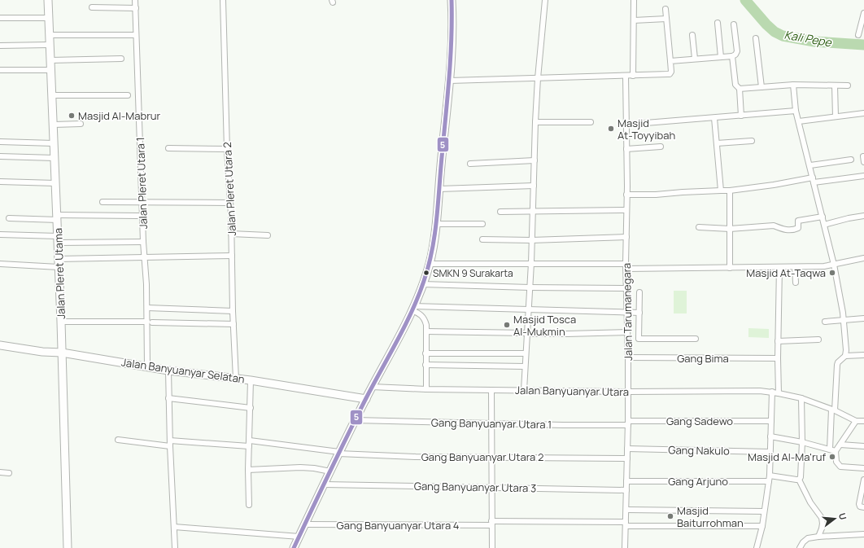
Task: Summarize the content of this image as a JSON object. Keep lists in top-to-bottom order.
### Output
{
  "streets": {
    "street": [
      "Jalan Pleret Utara 1",
      "Jalan Pleret Utara 2",
      "Jalan Pleret Utama",
      "Jalan Tarumanegara",
      "Gang Bima",
      "Jalan Banyuanyar Selatan",
      "Jalan Banyuanyar Utara",
      "Gang Sadewo",
      "Gang Banyuanyar Utara 1",
      "Gang Nakulo",
      "Gang Banyuanyar Utara 2",
      "Gang Arjuno",
      "Gang Banyuanyar Utara 3",
      "Gang Banyuanyar Utara 4"
    ]
  },
  "crossings": [
    ["Jalan Pleret Utara 1", "Jalan Banyuanyar Selatan"],
    ["Jalan Pleret Utara 2", "Jalan Banyuanyar Selatan"],
    ["Jalan Pleret Utama", "Jalan Banyuanyar Selatan"],
    ["Jalan Tarumanegara", "Gang Bima"],
    ["Jalan Tarumanegara", "Jalan Banyuanyar Utara"],
    ["Jalan Tarumanegara", "Gang Sadewo"],
    ["Jalan Tarumanegara", "Gang Banyuanyar Utara 1"],
    ["Jalan Tarumanegara", "Gang Nakulo"],
    ["Jalan Tarumanegara", "Gang Banyuanyar Utara 2"],
    ["Jalan Tarumanegara", "Gang Arjuno"],
    ["Jalan Tarumanegara", "Gang Banyuanyar Utara 3"],
    ["Jalan Tarumanegara", "Gang Banyuanyar Utara 4"],
    ["Gang Sadewo", "Gang Banyuanyar Utara 1"]
  ],
  "water": ["Kali Pepe"],
  "places": [
    "Masjid Al-Mabrur",
    "Masjid At-Toyyibah",
    "SMKN 9 Surakarta",
    "Masjid At-Taqwa",
    "Masjid Tosca Al-Mukmin",
    "Masjid Al-Ma'ruf",
    "Masjid Baiturrohman"
  ],
  "lines": ["transit line 5"],
  "north": "right"
}
